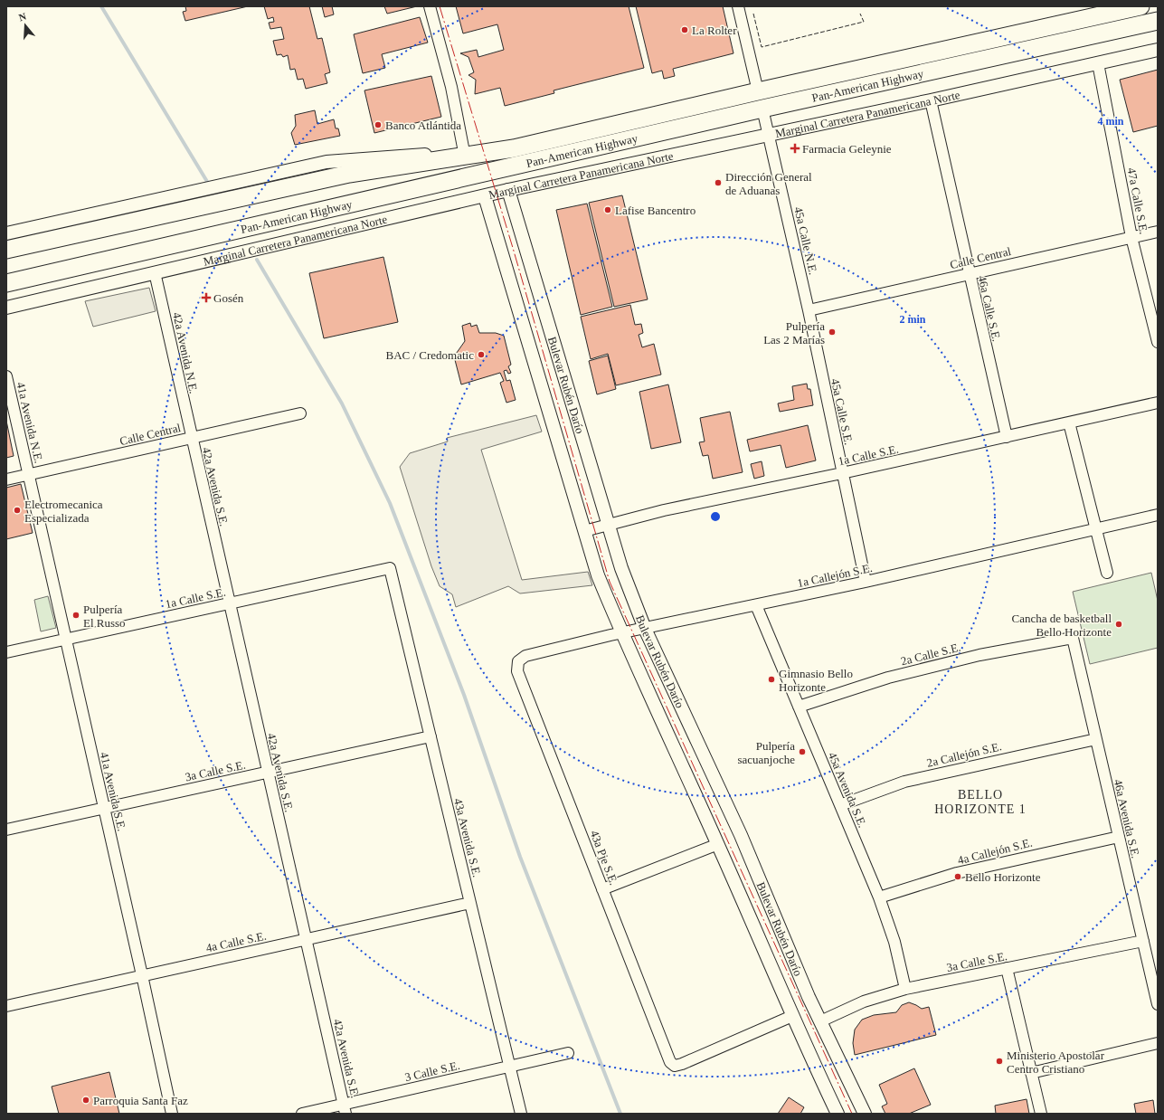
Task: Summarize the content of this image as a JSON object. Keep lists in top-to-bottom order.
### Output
{
  "streets": {
    "highway": ["Pan-American Highway"],
    "street": [
      "Marginal Carretera Panamericana Norte",
      "47a Calle S.E.",
      "45a Calle N.E.",
      "Calle Central",
      "46a Calle S.E.",
      "42a Avenida N.E.",
      "Bulevar Rubén Darío",
      "45a Calle S.E.",
      "41a Avenida N.E.",
      "1a Calle S.E.",
      "42a Avenida S.E.",
      "1a Callejón S.E.",
      "2a Calle S.E.",
      "2a Callejón S.E.",
      "3a Calle S.E.",
      "45a Avenida S.E.",
      "41a Avenida S.E.",
      "46a Avenida S.E.",
      "43a Avenida S.E.",
      "4a Callejón S.E.",
      "43a Pje S.E.",
      "4a Calle S.E.",
      "3 Calle S.E."
    ]
  },
  "crossings": [
    ["Marginal Carretera Panamericana Norte", "47a Calle S.E."],
    ["Marginal Carretera Panamericana Norte", "45a Calle N.E."],
    ["Marginal Carretera Panamericana Norte", "46a Calle S.E."],
    ["Marginal Carretera Panamericana Norte", "42a Avenida N.E."],
    ["Marginal Carretera Panamericana Norte", "Bulevar Rubén Darío"],
    ["47a Calle S.E.", "Calle Central"],
    ["45a Calle N.E.", "Calle Central"],
    ["45a Calle N.E.", "45a Calle S.E."],
    ["Calle Central", "46a Calle S.E."],
    ["Calle Central", "42a Avenida N.E."],
    ["Calle Central", "45a Calle S.E."],
    ["Calle Central", "41a Avenida N.E."],
    ["Calle Central", "42a Avenida S.E."],
    ["Calle Central", "41a Avenida S.E."],
    ["46a Calle S.E.", "1a Calle S.E."],
    ["42a Avenida N.E.", "42a Avenida S.E."],
    ["Bulevar Rubén Darío", "1a Calle S.E."],
    ["Bulevar Rubén Darío", "1a Callejón S.E."],
    ["Bulevar Rubén Darío", "3a Calle S.E."],
    ["Bulevar Rubén Darío", "43a Pje S.E."],
    ["45a Calle S.E.", "1a Calle S.E."],
    ["45a Calle S.E.", "1a Callejón S.E."],
    ["41a Avenida N.E.", "41a Avenida S.E."],
    ["1a Calle S.E.", "42a Avenida S.E."],
    ["1a Calle S.E.", "41a Avenida S.E."],
    ["1a Calle S.E.", "43a Avenida S.E."],
    ["42a Avenida S.E.", "3a Calle S.E."],
    ["42a Avenida S.E.", "4a Calle S.E."],
    ["42a Avenida S.E.", "3 Calle S.E."],
    ["1a Callejón S.E.", "45a Avenida S.E."],
    ["1a Callejón S.E.", "43a Pje S.E."],
    ["2a Calle S.E.", "45a Avenida S.E."],
    ["2a Calle S.E.", "46a Avenida S.E."],
    ["2a Callejón S.E.", "45a Avenida S.E."],
    ["2a Callejón S.E.", "46a Avenida S.E."],
    ["3a Calle S.E.", "45a Avenida S.E."],
    ["3a Calle S.E.", "41a Avenida S.E."],
    ["3a Calle S.E.", "46a Avenida S.E."],
    ["3a Calle S.E.", "43a Avenida S.E."],
    ["45a Avenida S.E.", "4a Callejón S.E."],
    ["41a Avenida S.E.", "4a Calle S.E."],
    ["46a Avenida S.E.", "4a Callejón S.E."],
    ["43a Avenida S.E.", "4a Calle S.E."],
    ["43a Avenida S.E.", "3 Calle S.E."]
  ],
  "districts": ["BELLO HORIZONTE 1"],
  "places": {
    "other": [
      "La Rolter",
      "Banco Atlántida",
      "Dirección General de Aduanas",
      "Lafise Bancentro",
      "Pulpería Las 2 Marías",
      "BAC / Credomatic",
      "Electromecanica Especializada",
      "Pulpería El Russo",
      "Cancha de basketball Bello Horizonte",
      "Gimnasio Bello Horizonte",
      "Pulpería sacuanjoche",
      "Bello Horizonte",
      "Ministerio Apostolar Centro Cristiano",
      "Parroquia Santa Faz"
    ],
    "health": ["Farmacia Geleynie", "Gosén"]
  },
  "north": "top",
  "rings": ["4 min", "2 min"]
}
